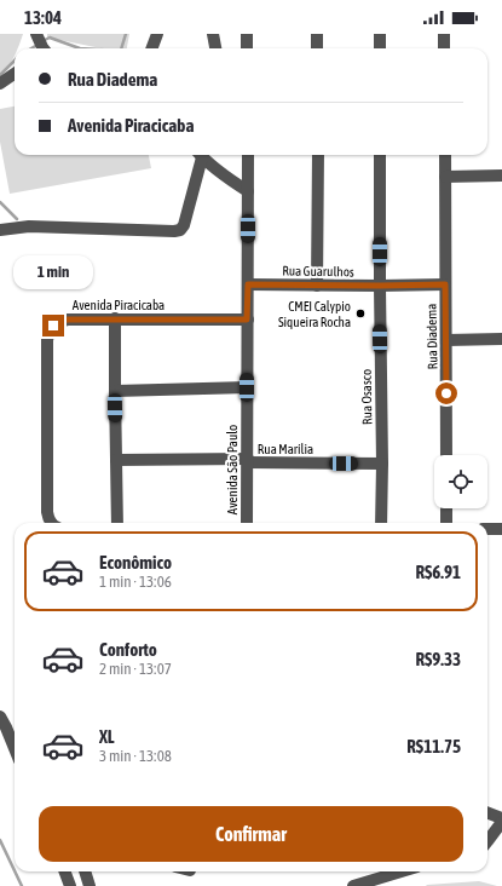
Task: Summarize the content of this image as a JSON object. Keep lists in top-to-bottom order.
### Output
{
  "streets": {
    "street": [
      "Rua Guarulhos",
      "Avenida Piracicaba",
      "Rua Diadema",
      "Rua Osasco",
      "Rua Marília",
      "Avenida São Paulo"
    ]
  },
  "crossings": [
    ["Rua Guarulhos", "Rua Diadema"],
    ["Rua Guarulhos", "Rua Osasco"],
    ["Rua Guarulhos", "Avenida São Paulo"],
    ["Avenida Piracicaba", "Avenida São Paulo"],
    ["Rua Osasco", "Rua Marília"],
    ["Rua Marília", "Avenida São Paulo"]
  ],
  "places": ["CMEI Calypio Siqueira Rocha"],
  "page": {
    "status": "13:04",
    "banner": ["Rua Diadema", "Avenida Piracicaba"],
    "bubble": "1 min",
    "list": [
      {
        "name": "Econômico",
        "note": "1 min · 13:06",
        "value": "R$6.91"
      },
      {
        "name": "Conforto",
        "note": "2 min · 13:07",
        "value": "R$9.33"
      },
      {
        "name": "XL",
        "note": "3 min · 13:08",
        "value": "R$11.75"
      }
    ],
    "buttons": "Confirmar"
  }
}
